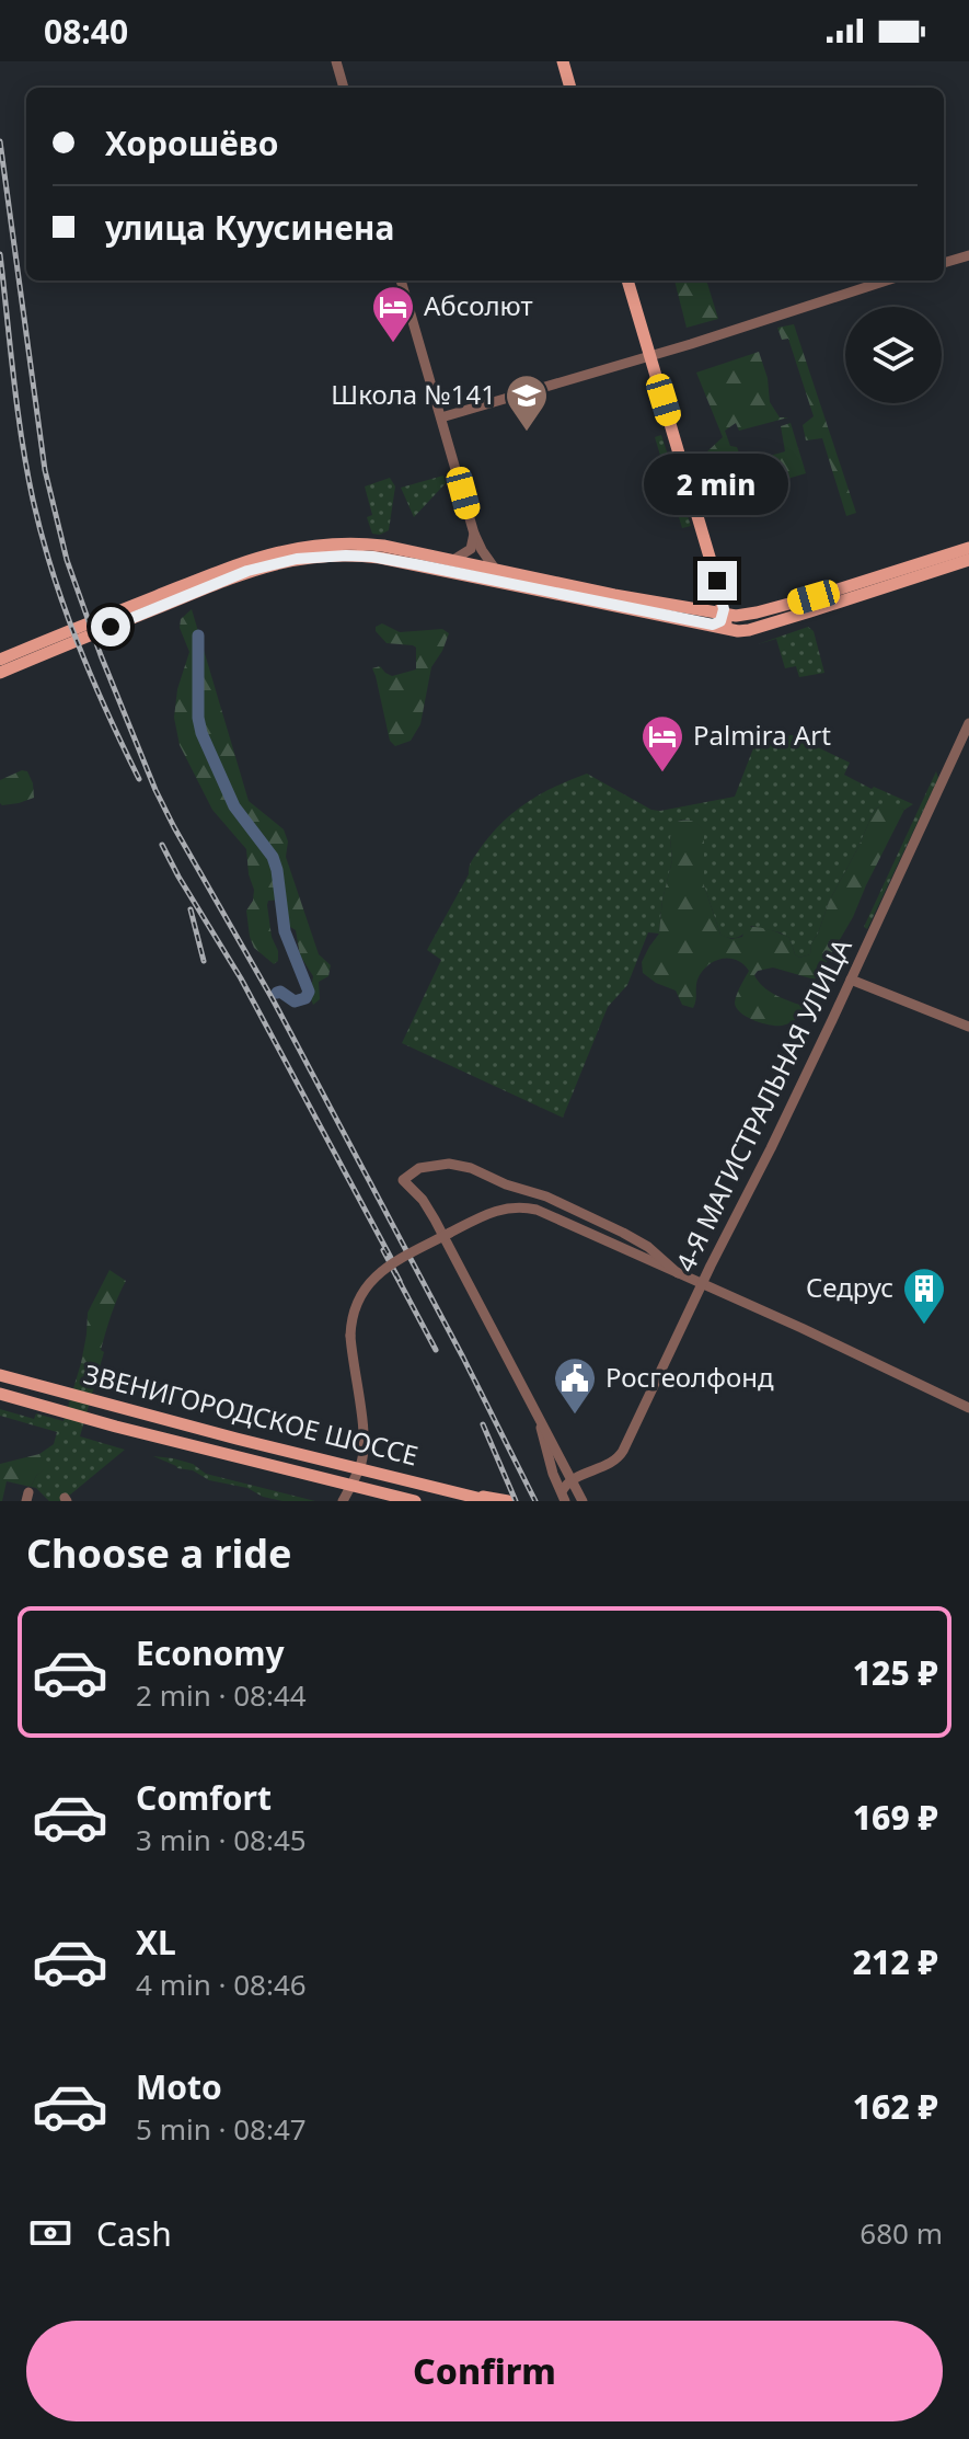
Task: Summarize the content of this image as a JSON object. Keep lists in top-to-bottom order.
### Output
{
  "streets": {
    "main road": ["ЗВЕНИГОРОДСКОЕ ШОССЕ"],
    "street": ["4-Я МАГИСТРАЛЬНАЯ УЛИЦА"]
  },
  "places": {
    "hotel": ["Абсолют", "Palmira Art"],
    "school or university": ["Школа №141"],
    "building": ["Седрус"],
    "public building": ["Росгеолфонд"]
  },
  "page": {
    "status": "08:40",
    "banner": ["Хорошёво", "улица Куусинена"],
    "bubble": "2 min",
    "heading": "Choose a ride",
    "list": [
      {
        "name": "Economy",
        "note": "2 min · 08:44",
        "value": "125 ₽"
      },
      {
        "name": "Comfort",
        "note": "3 min · 08:45",
        "value": "169 ₽"
      },
      {
        "name": "XL",
        "note": "4 min · 08:46",
        "value": "212 ₽"
      },
      {
        "name": "Moto",
        "note": "5 min · 08:47",
        "value": "162 ₽"
      }
    ],
    "pay": ["Cash", "680 m"],
    "buttons": "Confirm"
  }
}
